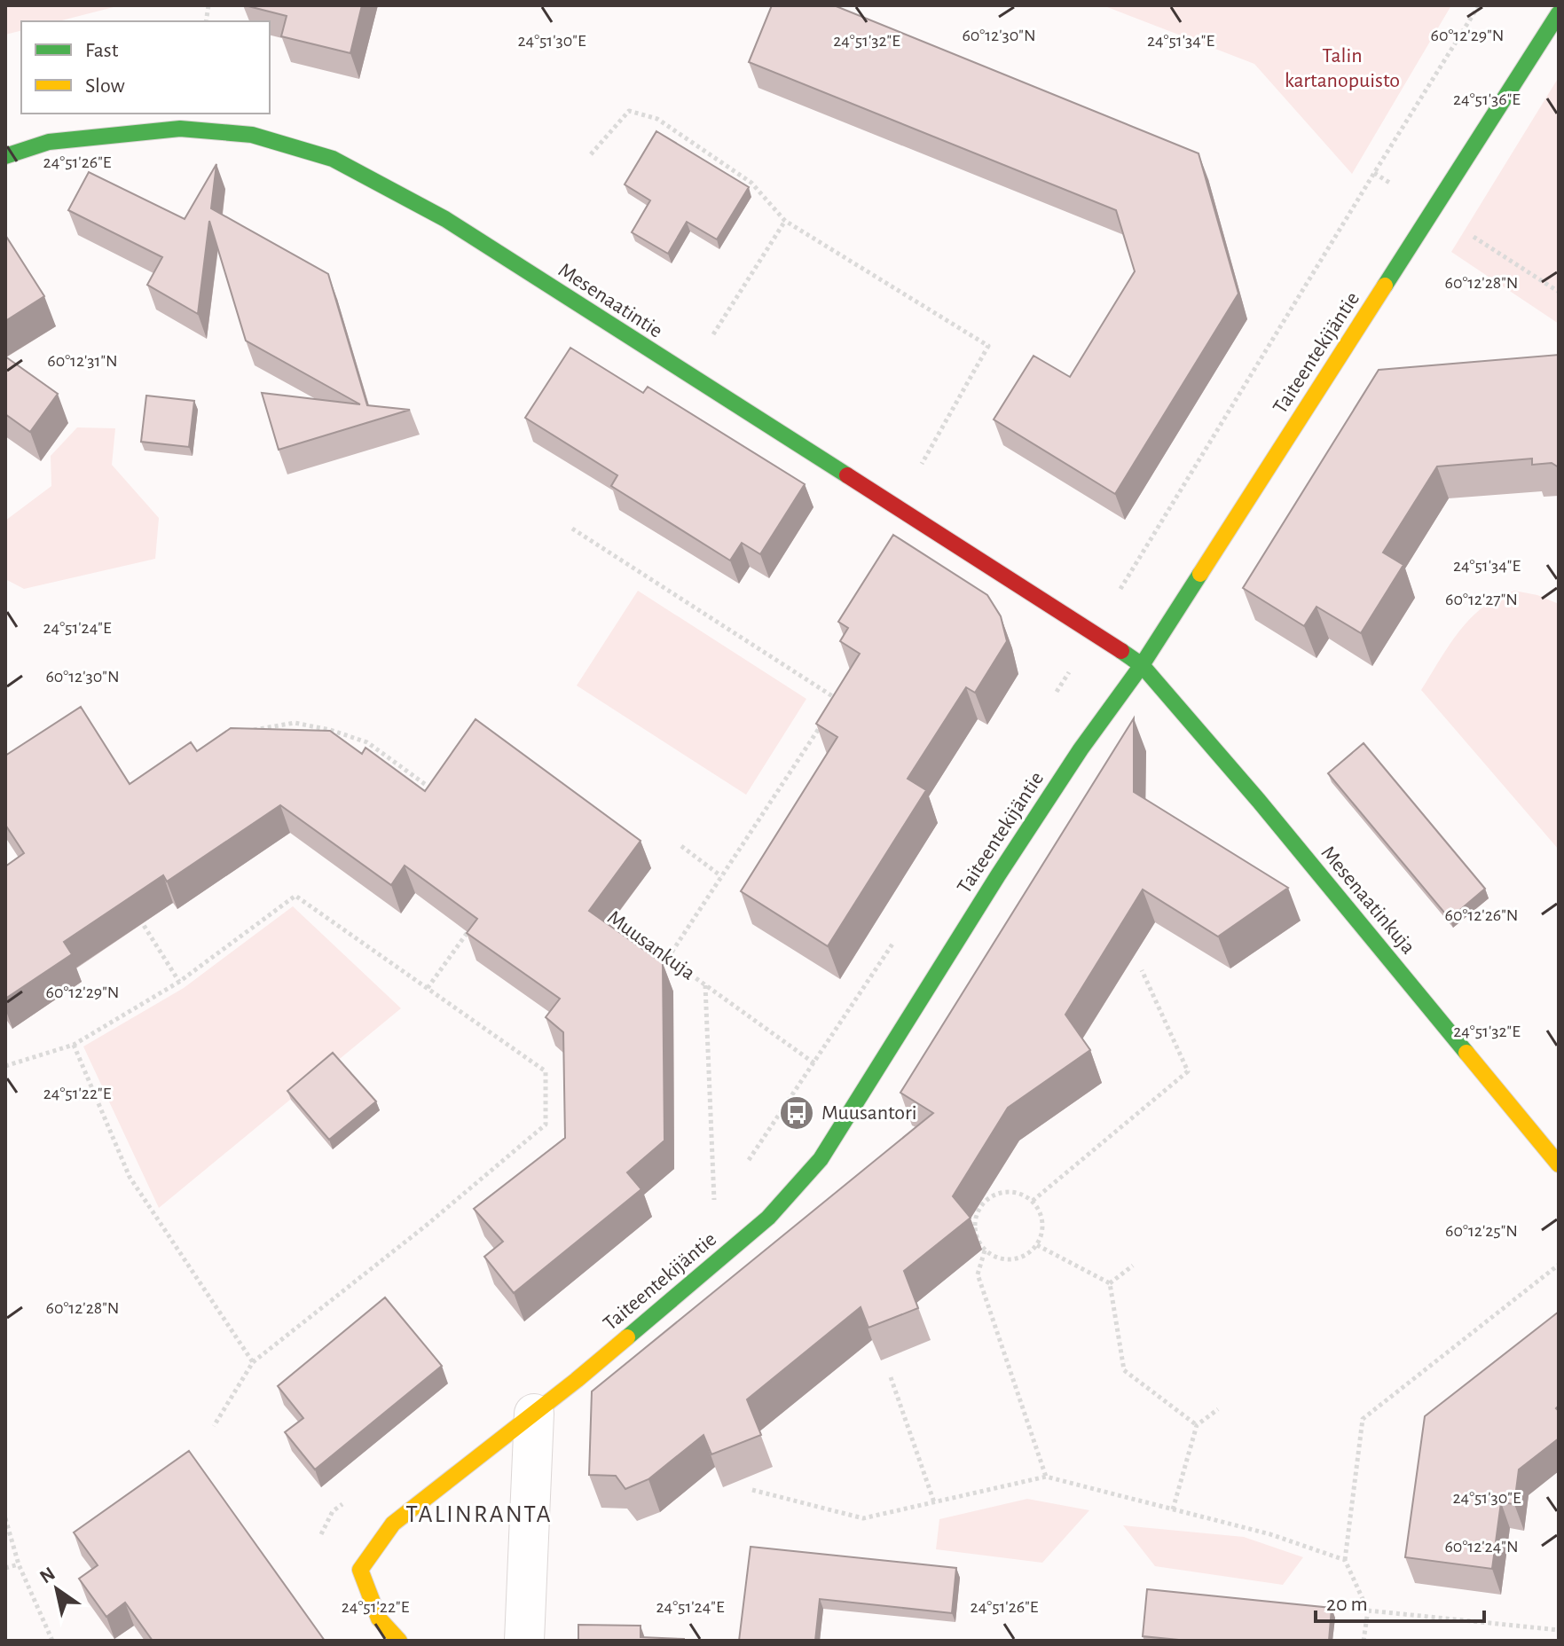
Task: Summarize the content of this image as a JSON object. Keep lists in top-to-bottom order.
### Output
{
  "streets": {
    "street": ["Mesenaatintie", "Taiteentekijäntie", "Mesenaatinkuja"],
    "path": ["Muusankuja"]
  },
  "crossings": [
    ["Mesenaatintie", "Taiteentekijäntie"],
    ["Mesenaatintie", "Mesenaatinkuja"],
    ["Taiteentekijäntie", "Mesenaatinkuja"]
  ],
  "districts": ["TALINRANTA"],
  "parks": ["Talin kartanopuisto"],
  "places": {
    "bus stop": ["Muusantori"]
  },
  "legend": ["Fast", "Slow"],
  "scale_bar": "20 m",
  "north": "top left",
  "coordinates": [
    "60°12'30\"N",
    "60°12'29\"N",
    "24°51'30\"E",
    "24°51'32\"E",
    "24°51'34\"E",
    "24°51'36\"E",
    "24°51'26\"E",
    "60°12'28\"N",
    "60°12'31\"N",
    "60°12'27\"N",
    "24°51'24\"E",
    "60°12'26\"N",
    "24°51'22\"E",
    "60°12'25\"N",
    "60°12'24\"N"
  ]
}
